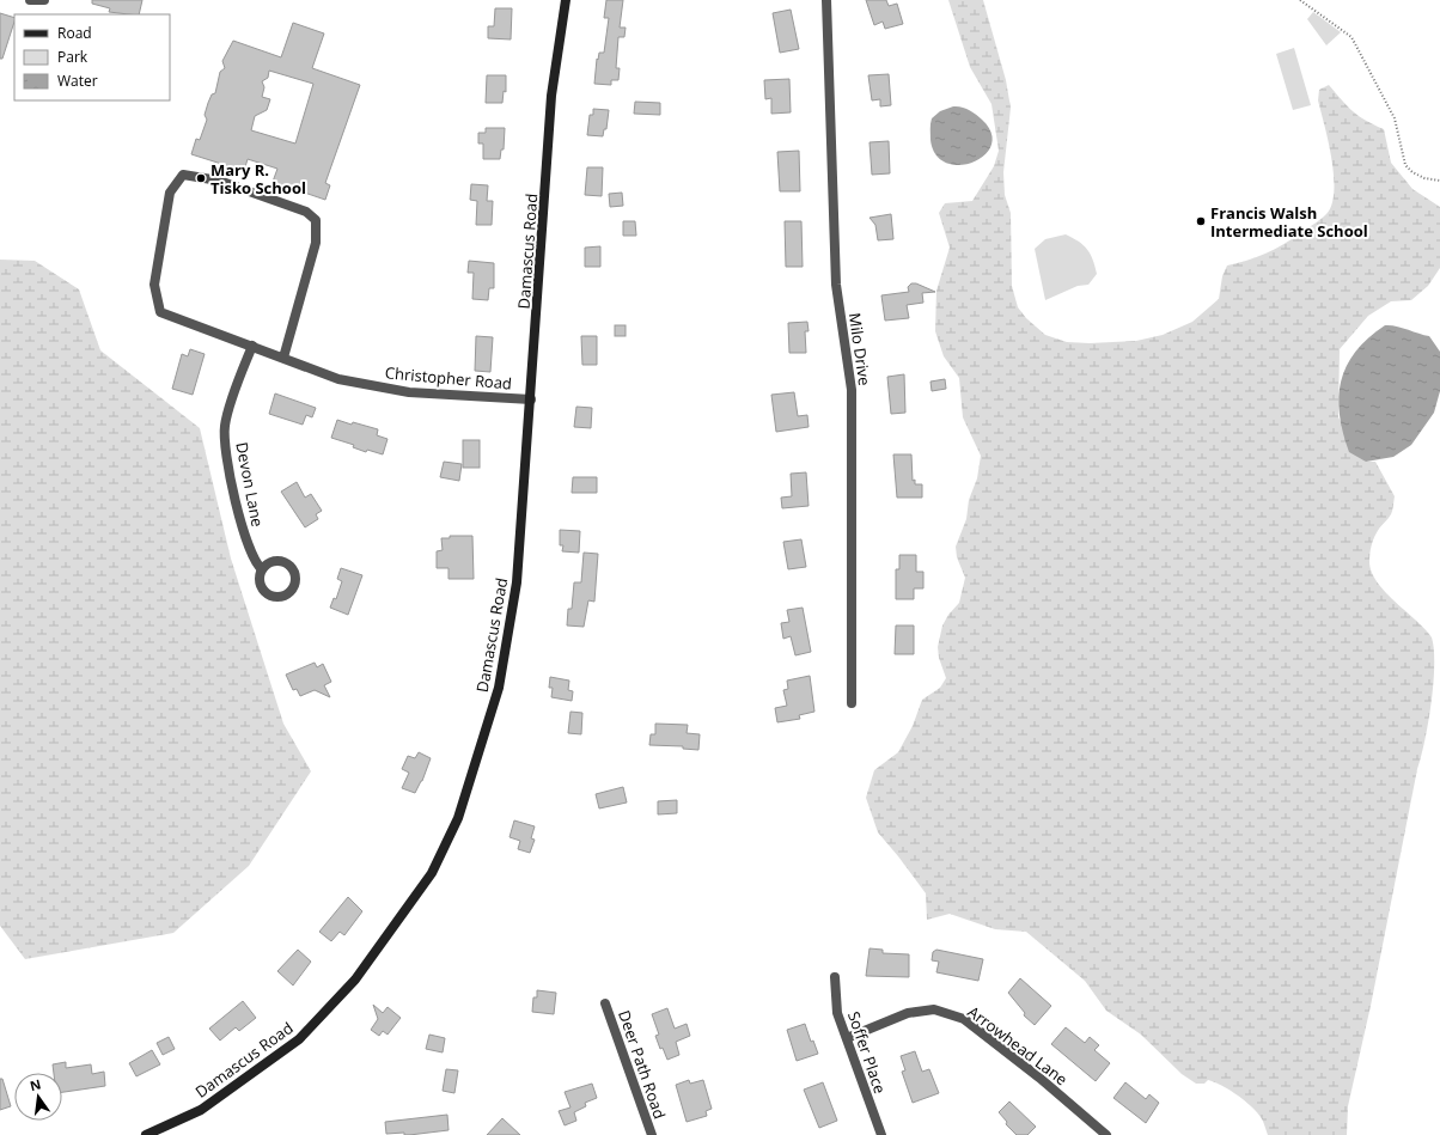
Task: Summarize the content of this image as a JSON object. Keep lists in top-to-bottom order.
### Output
{
  "streets": {
    "street": [
      "Damascus Road",
      "Milo Drive",
      "Christopher Road",
      "Devon Lane",
      "Arrowhead Lane",
      "Soffer Place",
      "Deer Path Road"
    ]
  },
  "crossings": [
    ["Damascus Road", "Christopher Road"],
    ["Christopher Road", "Devon Lane"],
    ["Arrowhead Lane", "Soffer Place"]
  ],
  "places": ["Mary R. Tisko School", "Francis Walsh Intermediate School"],
  "legend": ["Road", "Park", "Water"],
  "north": "top"
}
